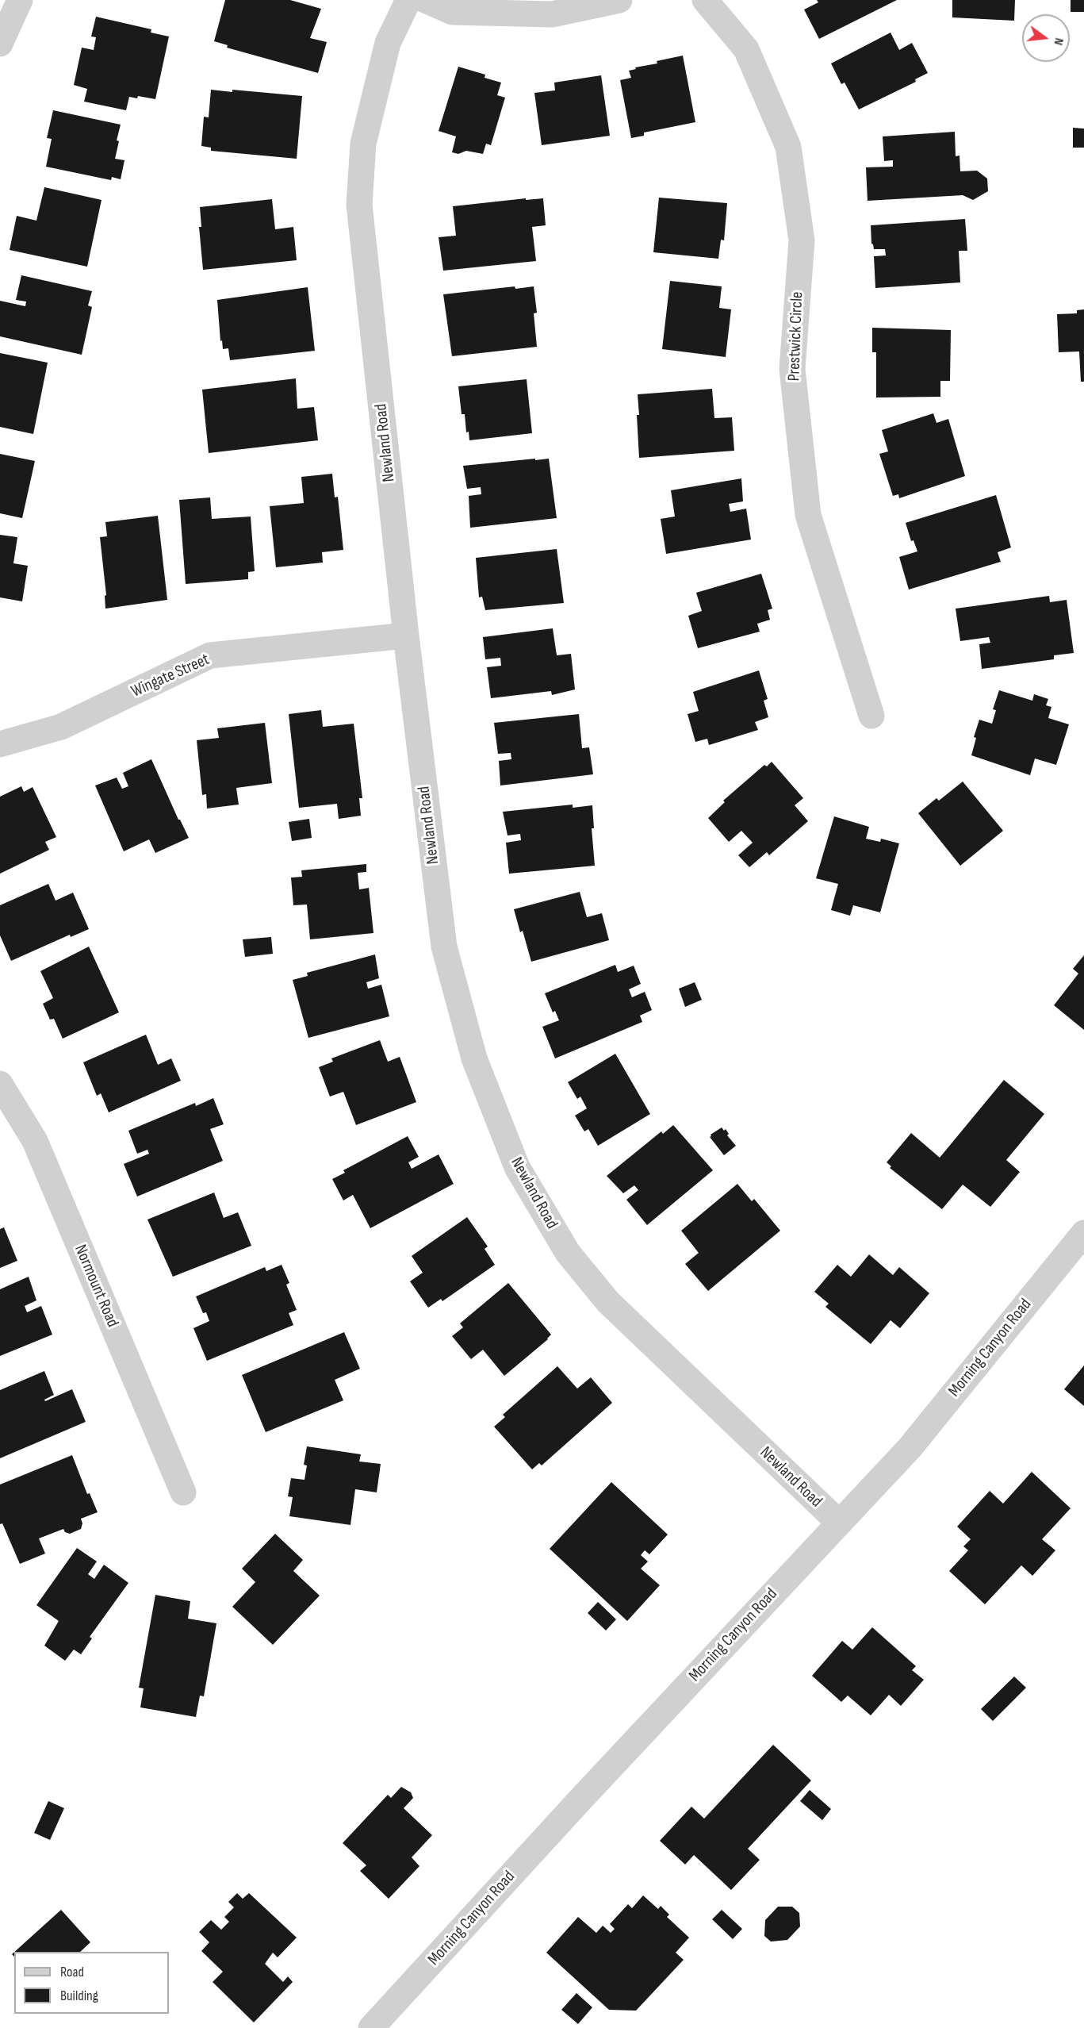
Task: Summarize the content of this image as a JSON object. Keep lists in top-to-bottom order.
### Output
{
  "streets": {
    "street": [
      "Prestwick Circle",
      "Newland Road",
      "Wingate Street",
      "Normount Road",
      "Morning Canyon Road"
    ]
  },
  "crossings": [
    ["Newland Road", "Wingate Street"],
    ["Newland Road", "Morning Canyon Road"]
  ],
  "legend": ["Road", "Building"],
  "north": "right"
}
